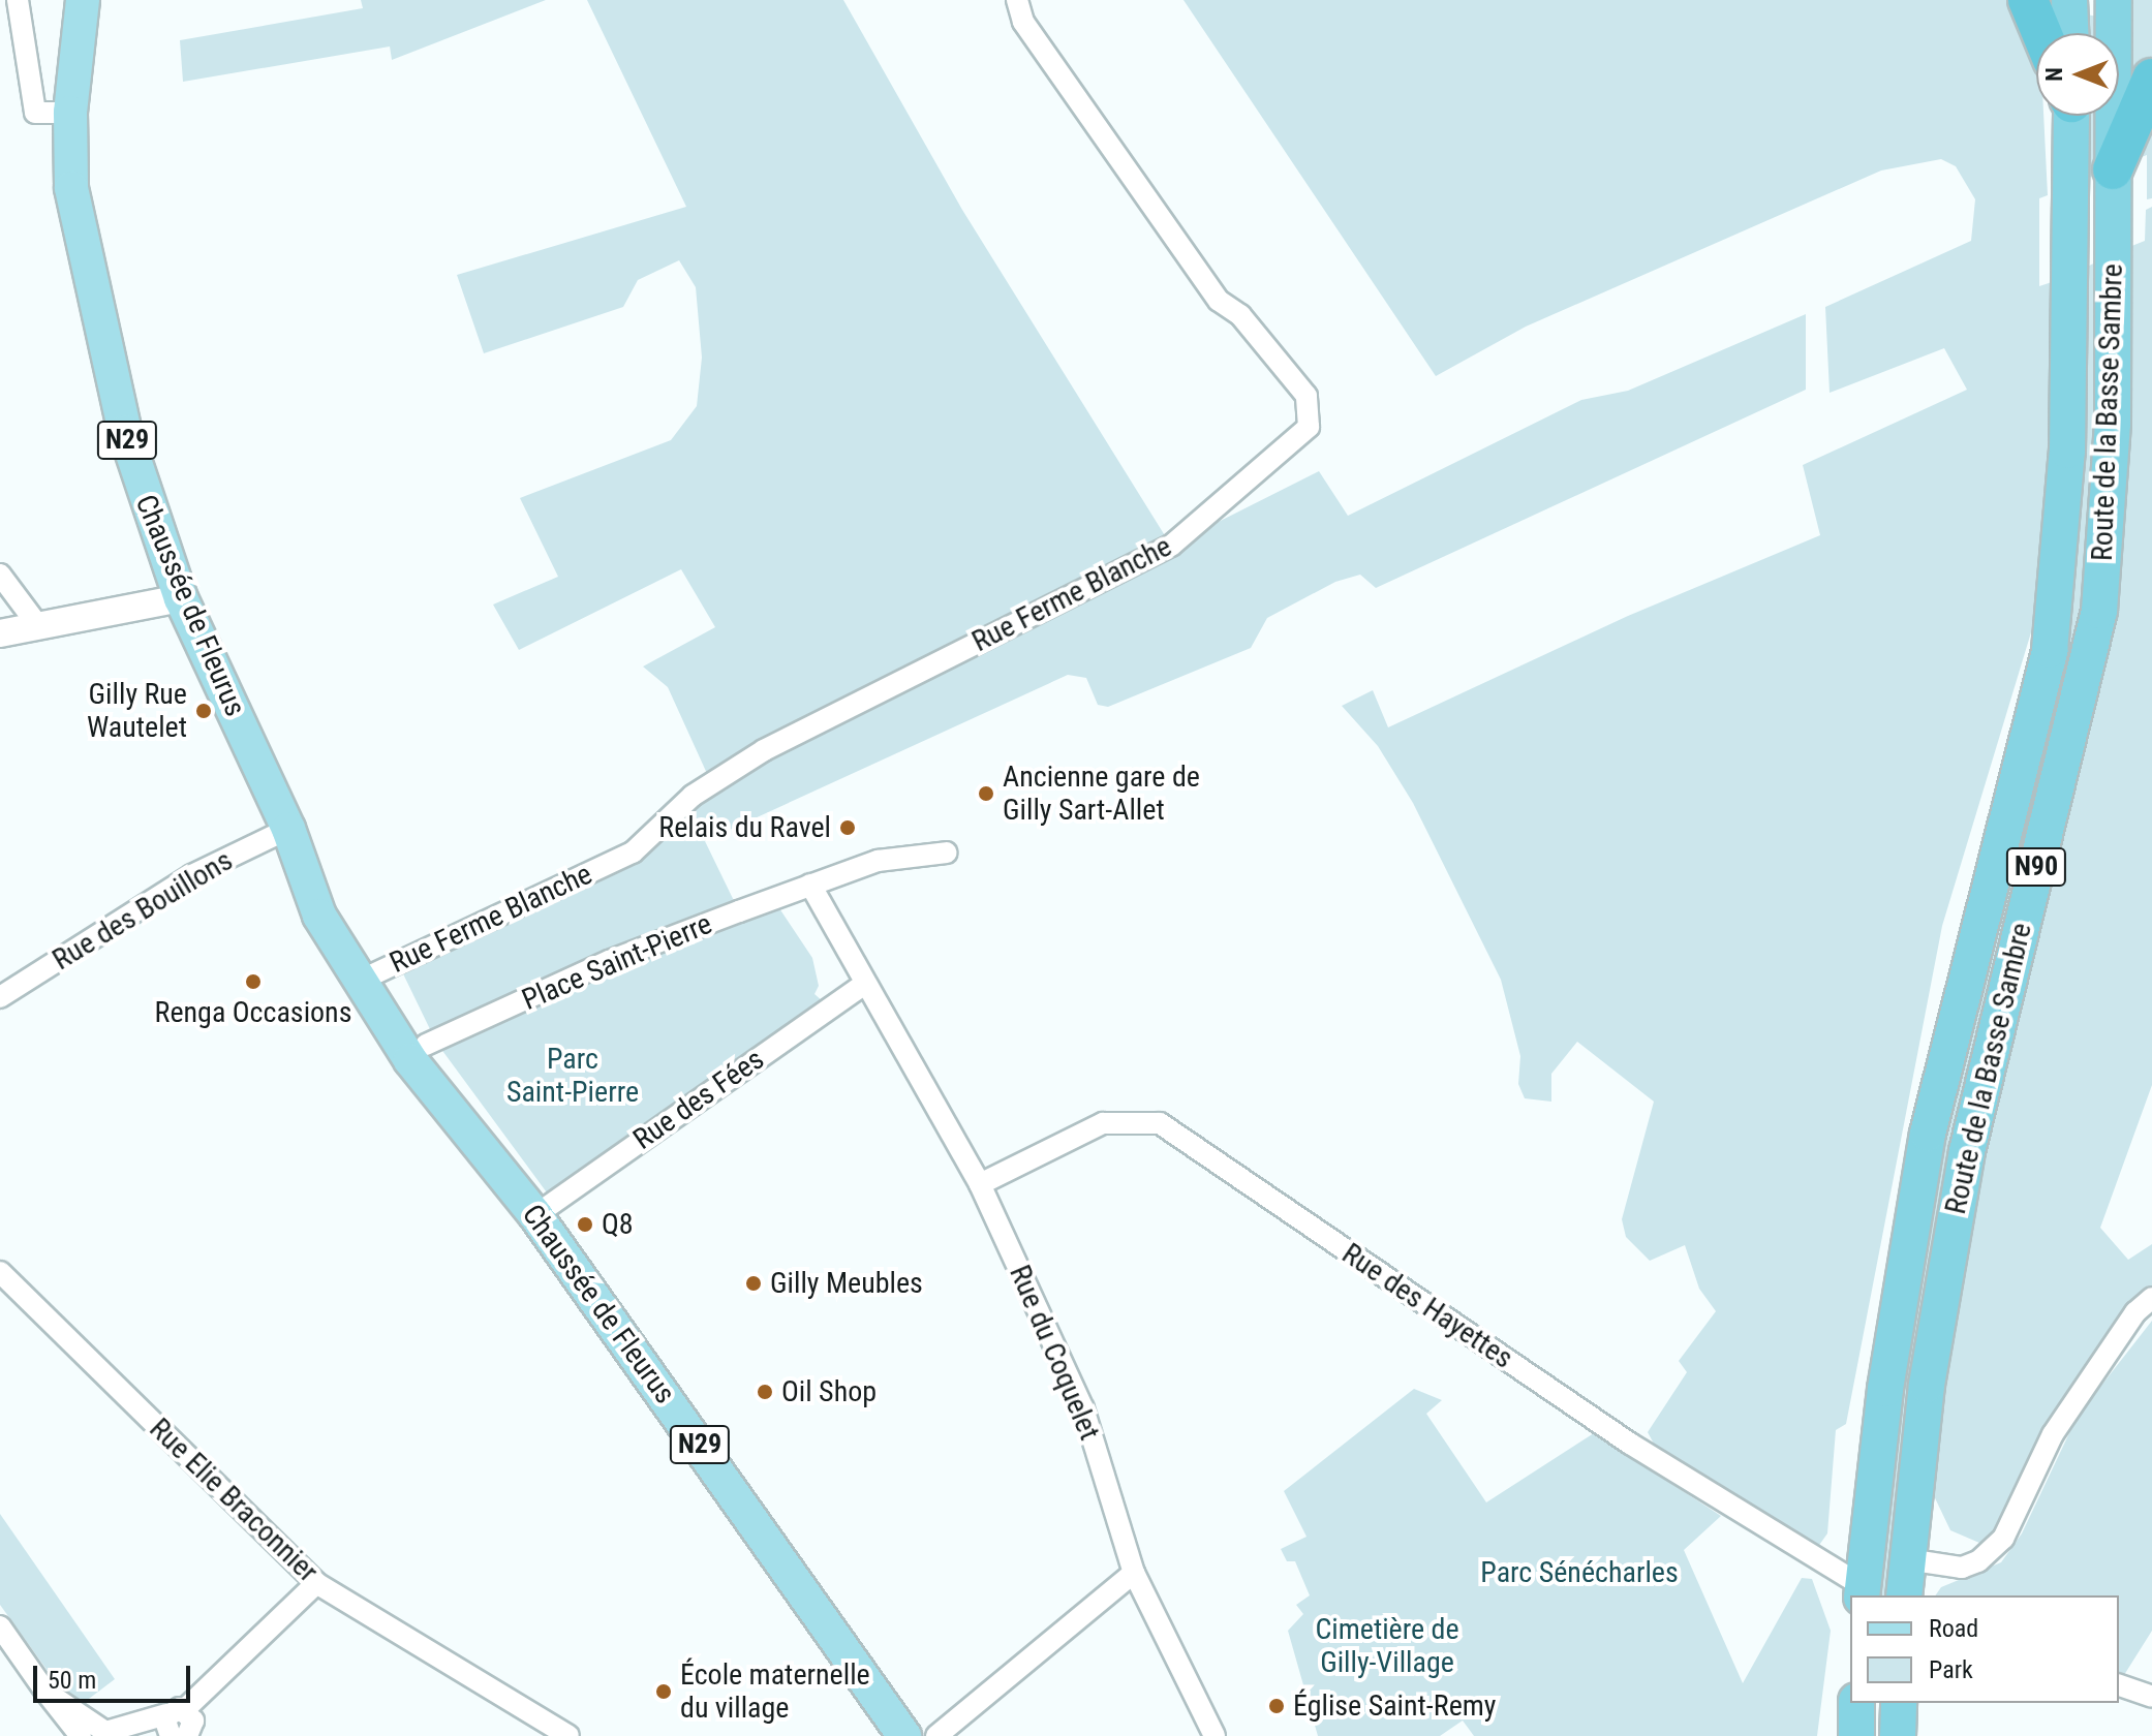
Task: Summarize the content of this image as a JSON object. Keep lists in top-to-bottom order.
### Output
{
  "streets": {
    "highway": ["Route de la Basse Sambre", "N90"],
    "main road": ["N29", "Chaussée de Fleurus"],
    "street": [
      "Rue Ferme Blanche",
      "Rue des Bouillons",
      "Place Saint-Pierre",
      "Rue des Fées",
      "Rue des Hayettes",
      "Rue du Coquelet",
      "Rue Elie Braconnier"
    ]
  },
  "crossings": [
    ["Route de la Basse Sambre", "Rue des Hayettes"],
    ["Rue Ferme Blanche", "Chaussée de Fleurus"],
    ["Chaussée de Fleurus", "Rue des Bouillons"],
    ["Chaussée de Fleurus", "Place Saint-Pierre"],
    ["Chaussée de Fleurus", "Rue des Fées"],
    ["Place Saint-Pierre", "Rue du Coquelet"],
    ["Rue des Fées", "Rue du Coquelet"],
    ["Rue des Hayettes", "Rue du Coquelet"]
  ],
  "parks": ["Parc Saint-Pierre", "Parc Sénécharles", "Cimetière de Gilly-Village"],
  "places": [
    "Gilly Rue Wautelet",
    "Ancienne gare de Gilly Sart-Allet",
    "Relais du Ravel",
    "Renga Occasions",
    "Q8",
    "Gilly Meubles",
    "Oil Shop",
    "École maternelle du village",
    "Église Saint-Remy"
  ],
  "legend": ["Road", "Park"],
  "scale_bar": "50 m",
  "north": "left"
}
